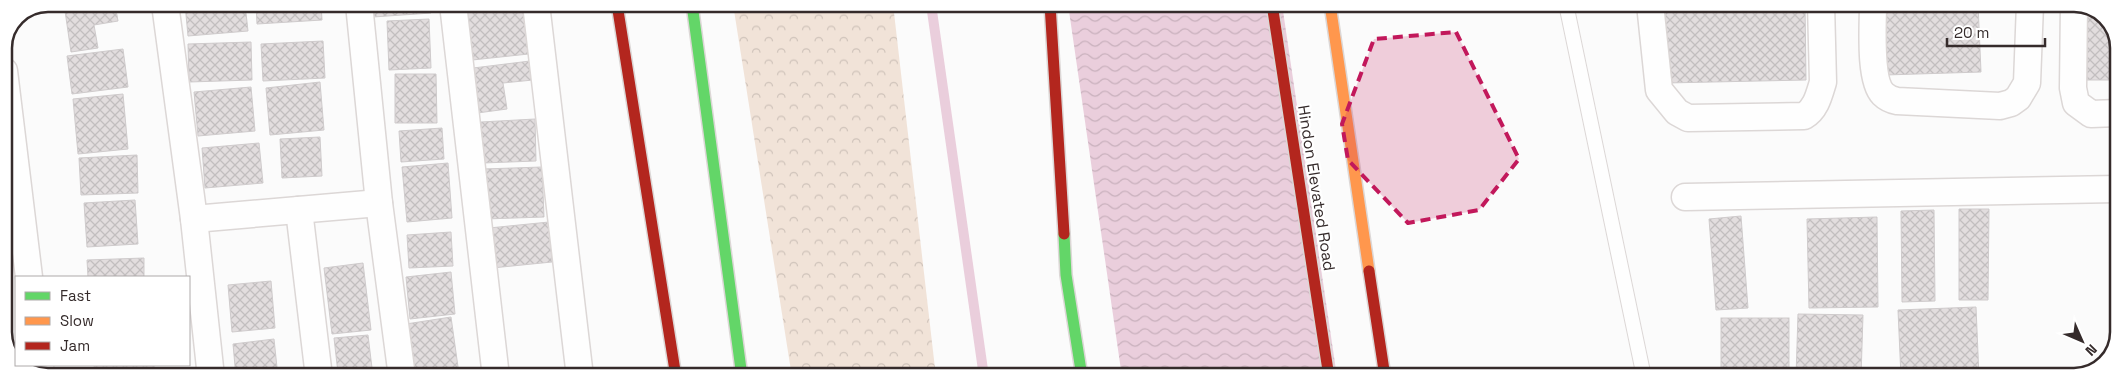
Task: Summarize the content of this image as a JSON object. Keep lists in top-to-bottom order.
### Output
{
  "streets": {
    "main road": ["Hindon Elevated Road"]
  },
  "legend": ["Fast", "Slow", "Jam"],
  "scale_bar": "20 m",
  "north": "bottom right"
}
